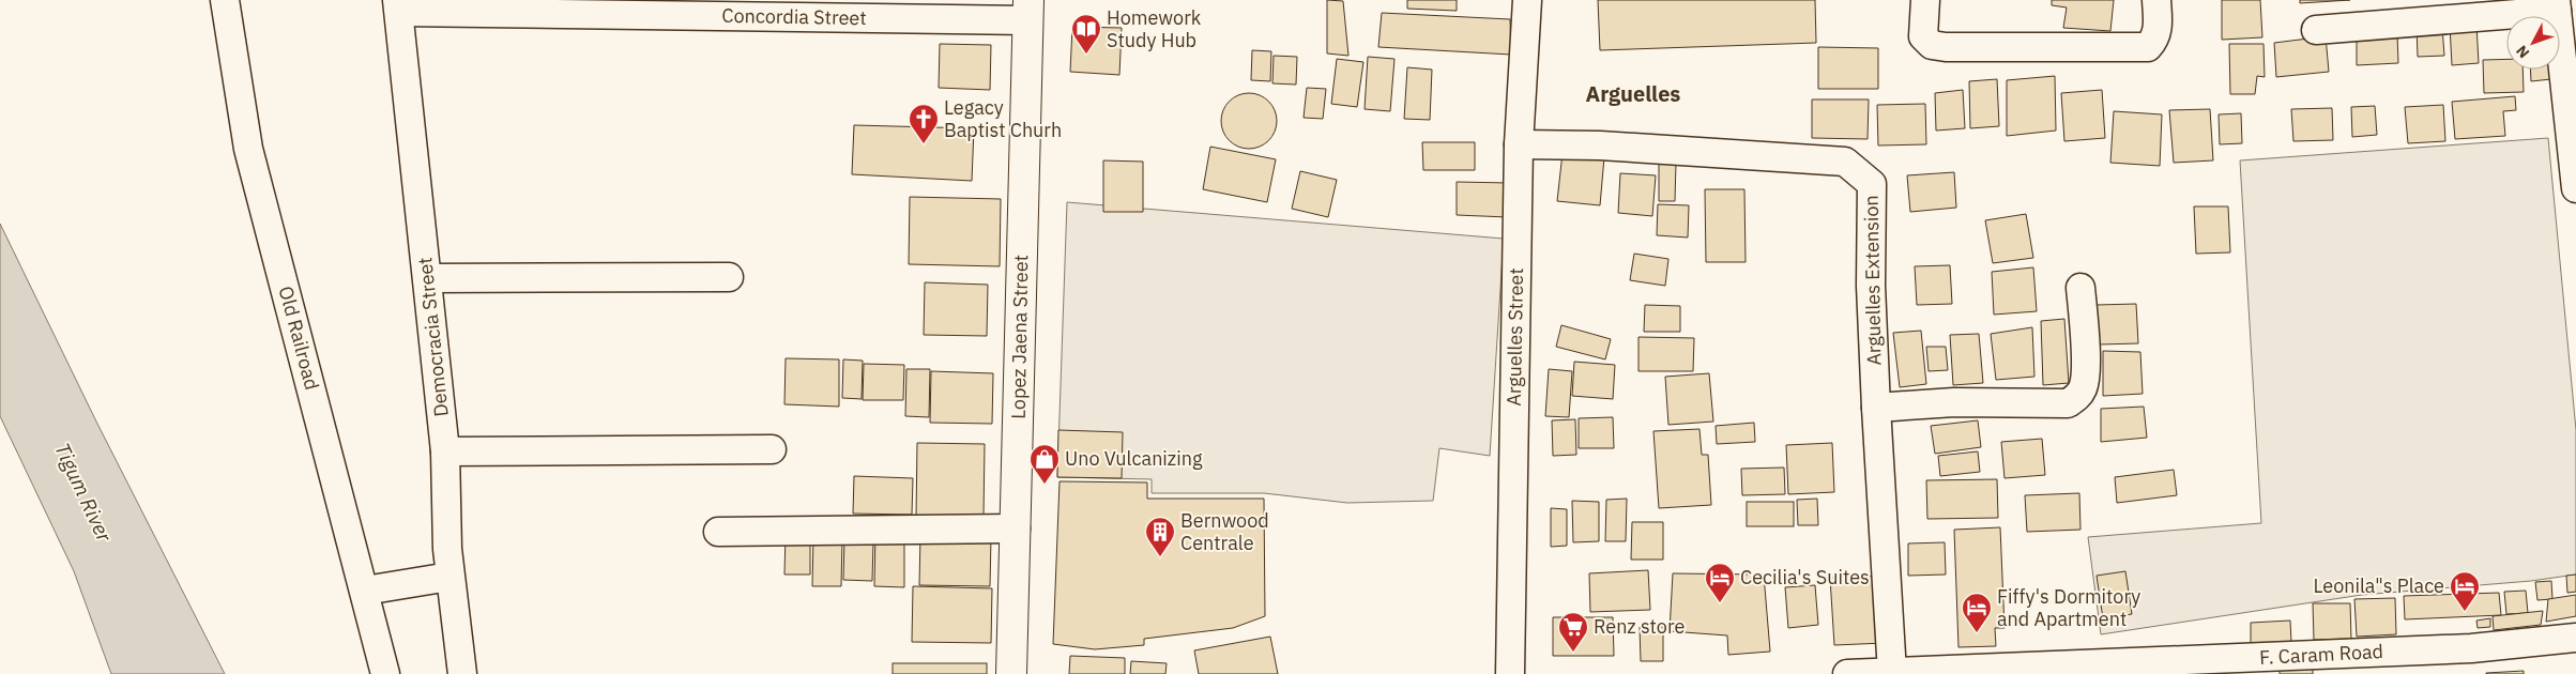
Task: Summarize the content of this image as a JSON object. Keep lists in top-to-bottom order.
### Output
{
  "streets": {
    "main road": ["Lopez Jaena Street"],
    "street": [
      "Concordia Street",
      "Arguelles Extension",
      "Democracia Street",
      "Arguelles Street",
      "Old Railroad",
      "F. Caram Road"
    ]
  },
  "crossings": [
    ["Concordia Street", "Democracia Street"],
    ["Concordia Street", "Lopez Jaena Street"],
    ["Arguelles Extension", "Arguelles Street"],
    ["Arguelles Extension", "F. Caram Road"]
  ],
  "districts": ["Arguelles"],
  "water": ["Tigum River"],
  "places": {
    "library": ["Homework Study Hub"],
    "church": ["Legacy Baptist Churh"],
    "shop": ["Uno Vulcanizing"],
    "building": ["Bernwood Centrale"],
    "hotel": ["Cecilia's Suites", "Leonila\"s Place", "Fiffy's Dormitory and Apartment"],
    "supermarket": ["Renz store"]
  },
  "north": "bottom left"
}
